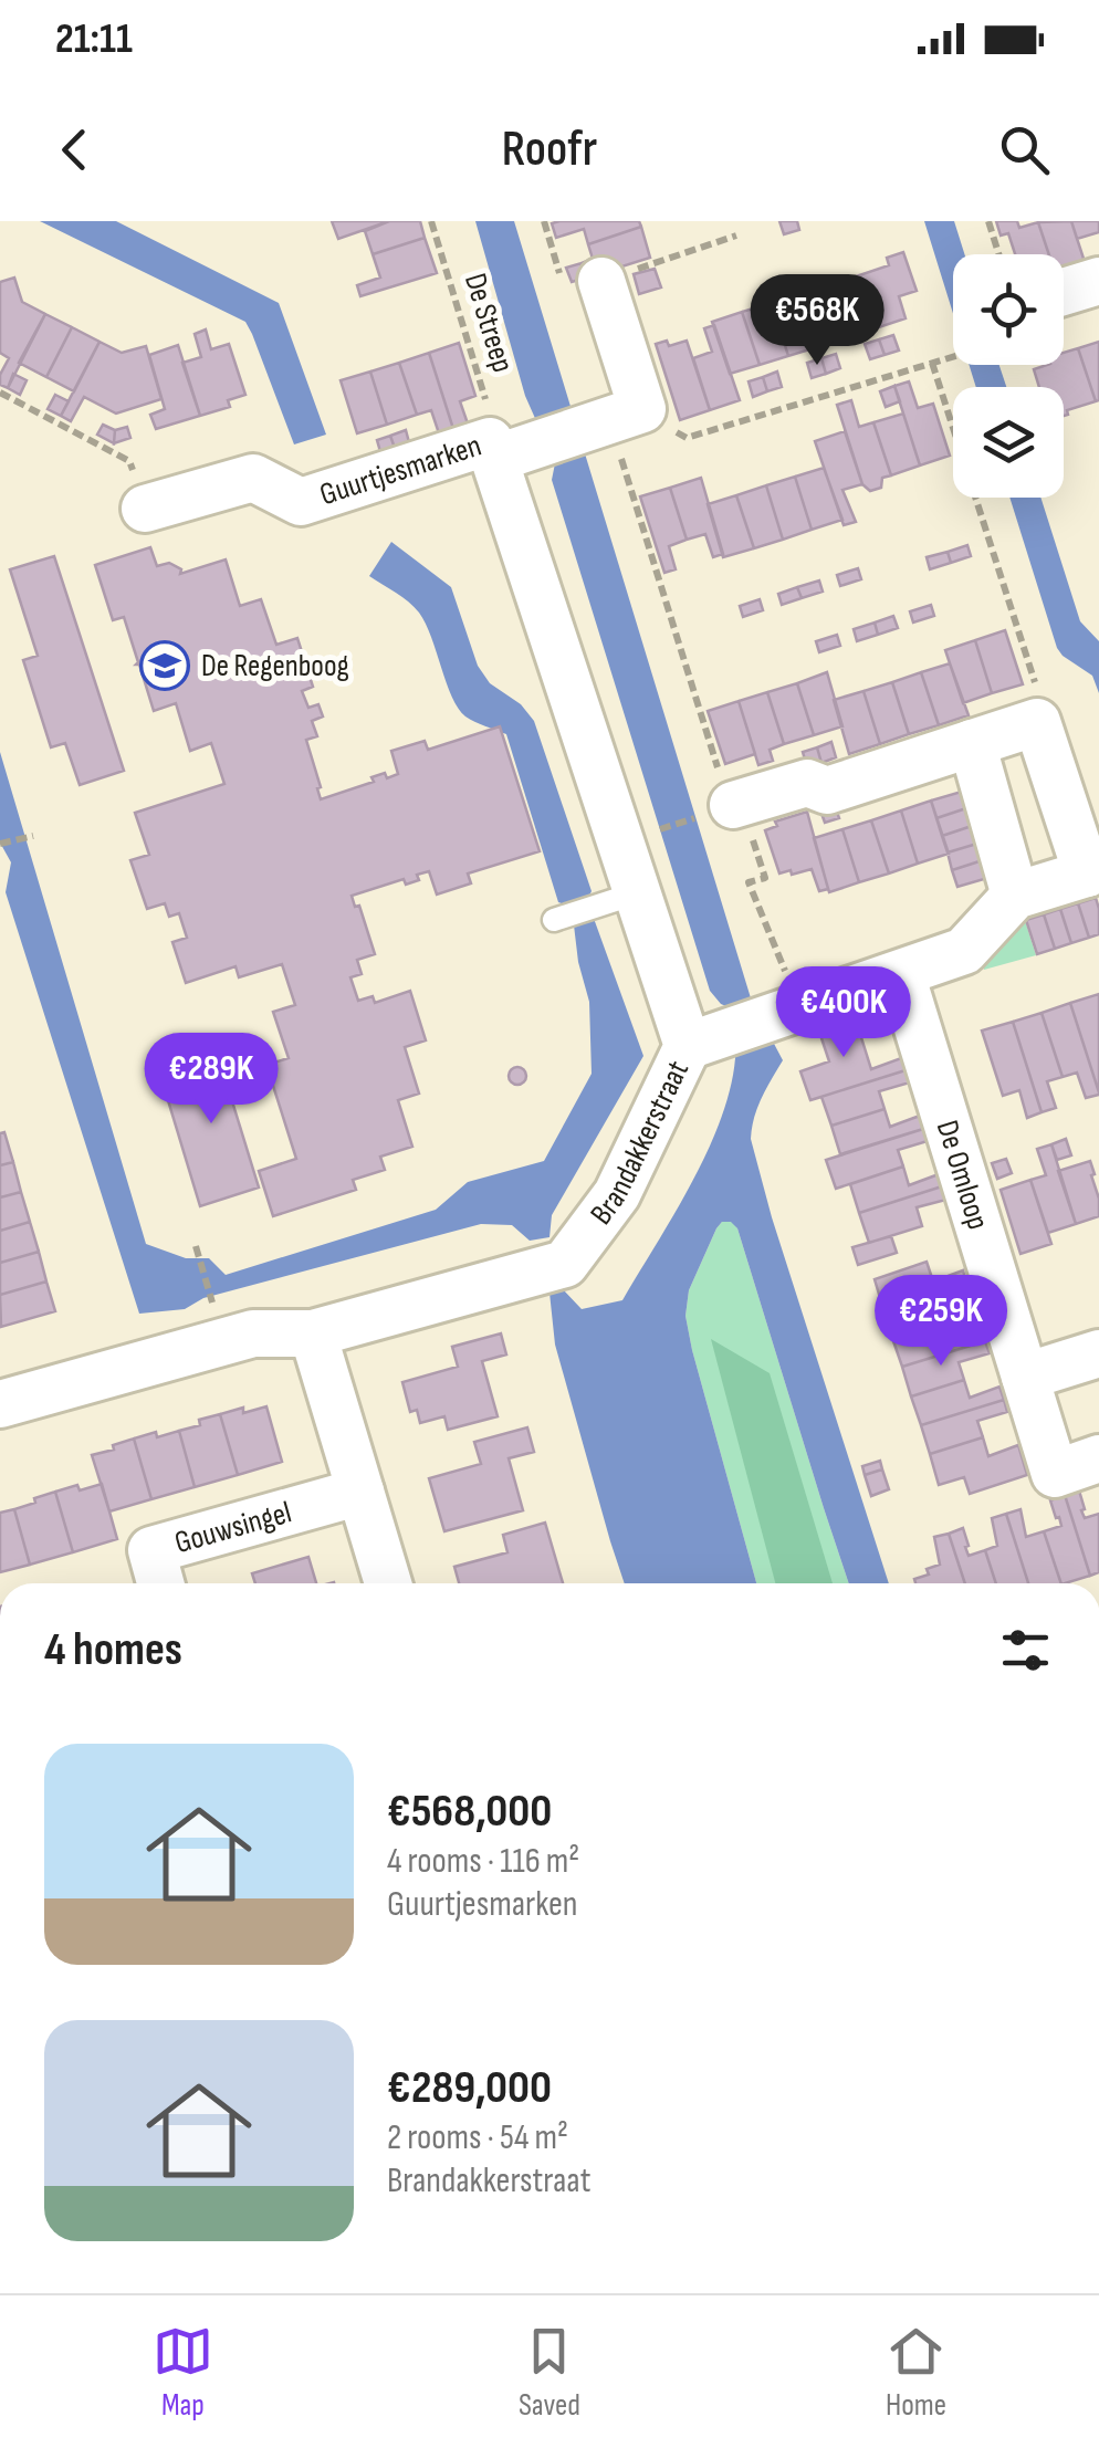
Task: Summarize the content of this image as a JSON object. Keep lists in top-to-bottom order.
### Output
{
  "streets": {
    "street": [
      "Guurtjesmarken",
      "Brandakkerstraat",
      "De Omloop",
      "Gouwsingel"
    ],
    "path": ["De Streep"]
  },
  "crossings": [
    ["De Streep", "Guurtjesmarken"],
    ["De Streep", "Brandakkerstraat"],
    ["Guurtjesmarken", "Brandakkerstraat"]
  ],
  "places": {
    "school or university": ["De Regenboog"]
  },
  "page": {
    "status": "21:11",
    "header": "Roofr",
    "price": [
      "€568K",
      "€400K",
      "€289K",
      "€259K"
    ],
    "heading": "4 homes",
    "list": [
      {
        "name": "€568,000",
        "note": "4 rooms · 116 m² · Guurtjesmarken"
      },
      {
        "name": "€289,000",
        "note": "2 rooms · 54 m² · Brandakkerstraat"
      }
    ],
    "tabs": ["Map", "Saved", "Home"]
  }
}
